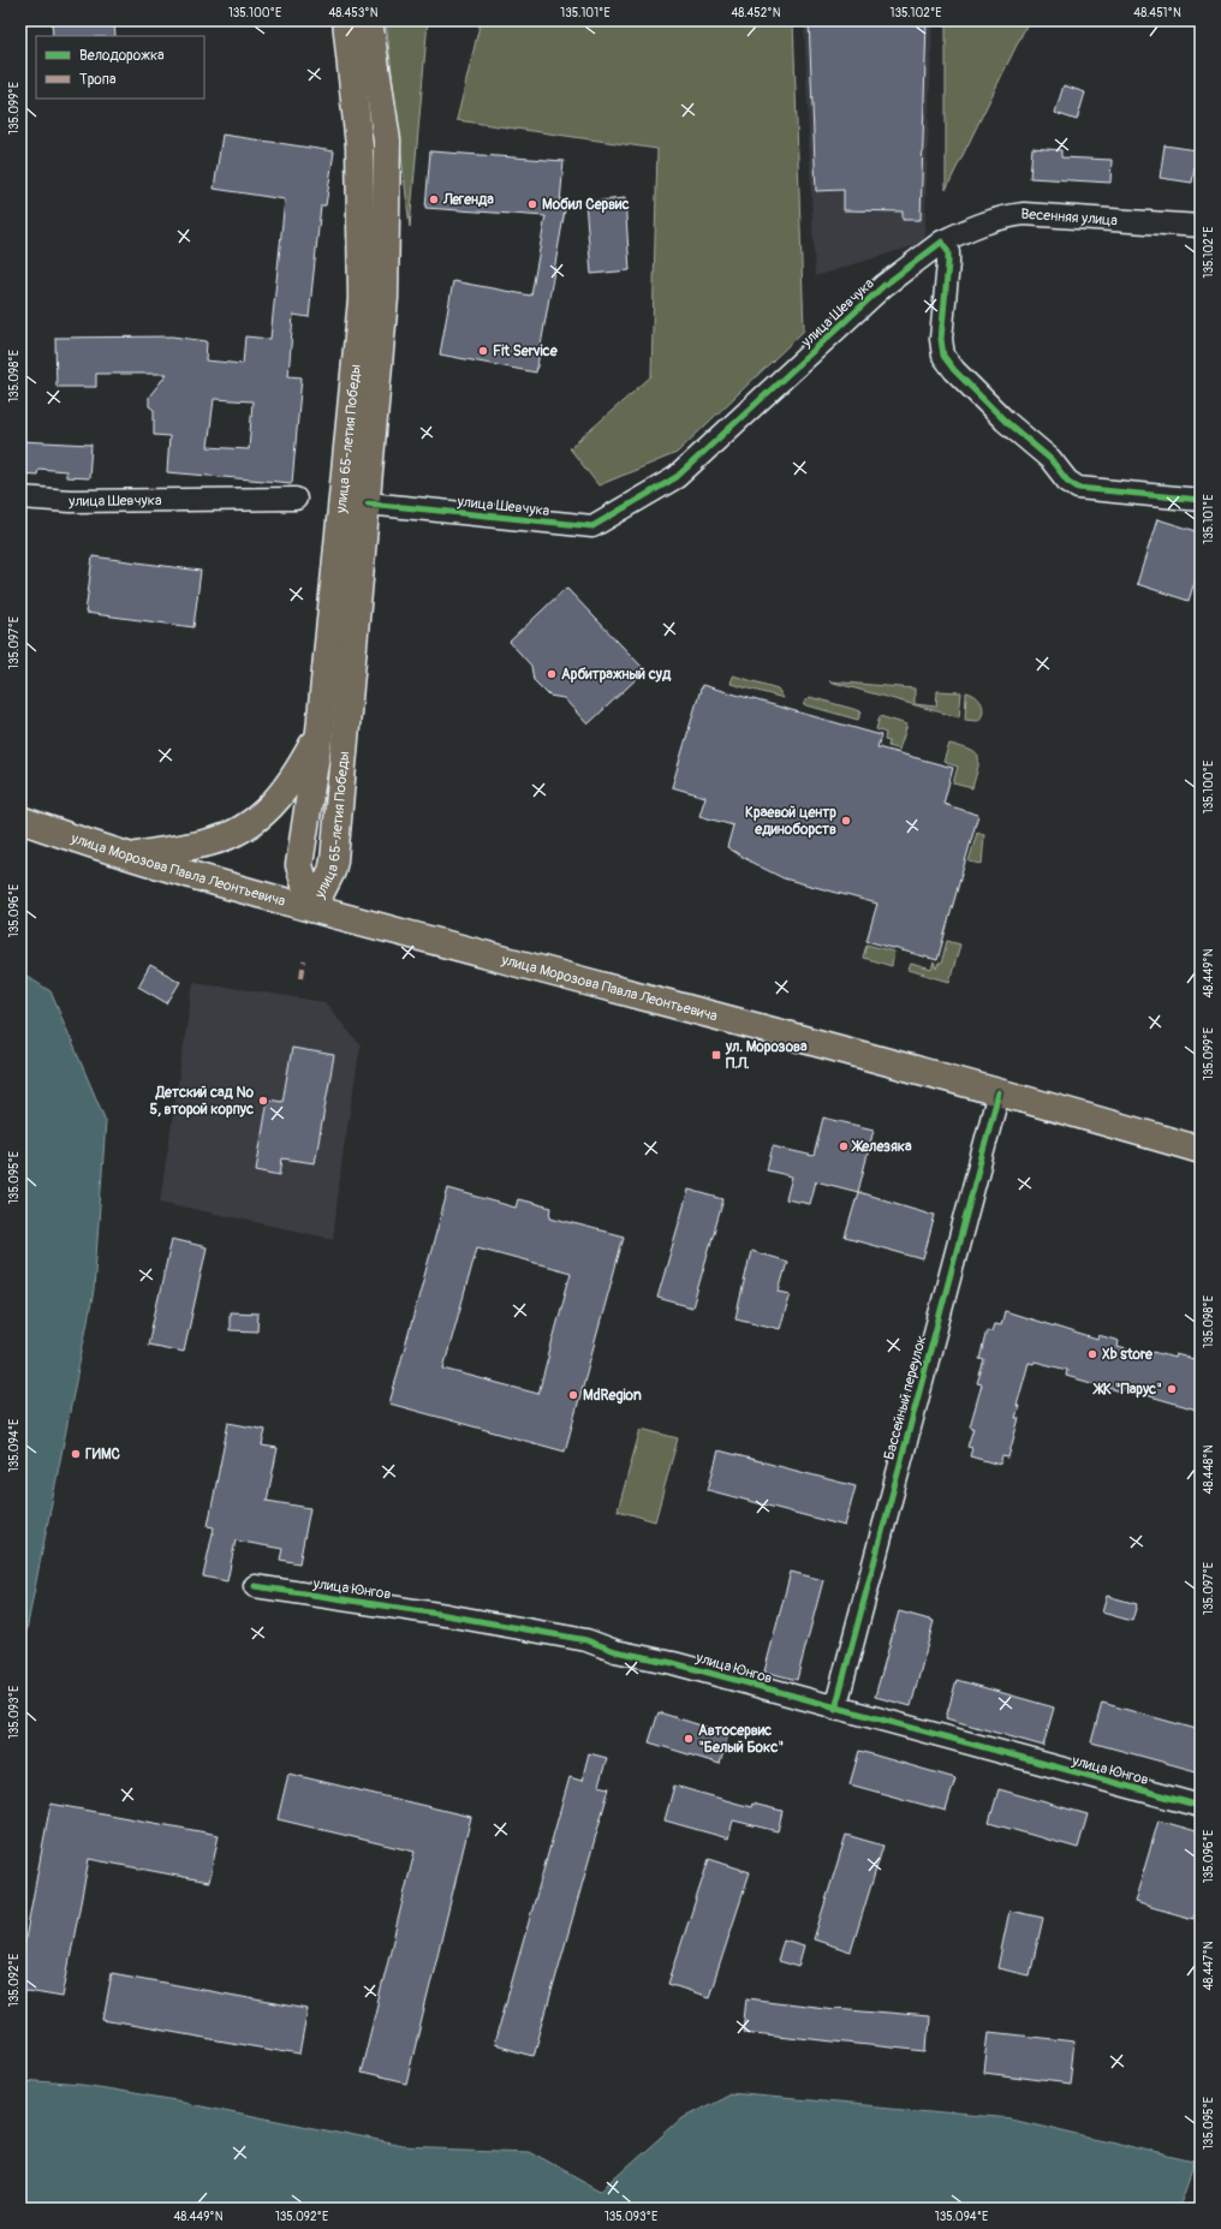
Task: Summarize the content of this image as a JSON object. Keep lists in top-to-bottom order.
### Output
{
  "streets": {
    "main road": ["улица 65-летия Победы", "улица Морозова Павла Леонтьевича"],
    "street": [
      "Весенняя улица",
      "улица Шевчука",
      "Бассейный переулок",
      "улица Юнгов"
    ]
  },
  "crossings": [
    ["Весенняя улица", "улица Шевчука"],
    ["улица Шевчука", "улица 65-летия Победы"],
    ["улица 65-летия Победы", "улица Морозова Павла Леонтьевича"],
    ["улица Морозова Павла Леонтьевича", "Бассейный переулок"],
    ["Бассейный переулок", "улица Юнгов"]
  ],
  "places": {
    "other": [
      "Легенда",
      "Мобил Сервис",
      "Fit Service",
      "Арбитражный суд",
      "Краевой центр единоборств",
      "Детский сад № 5, второй корпус",
      "Железяка",
      "Xb store",
      "ЖК \"Парус\"",
      "MdRegion",
      "ГИМС",
      "Автосервис \"Белый Бокс\""
    ],
    "transit": ["ул. Морозова П.Л."]
  },
  "legend": ["Велодорожка", "Тропа"],
  "coordinates": [
    "135.100°E",
    "48.453°N",
    "135.101°E",
    "48.452°N",
    "135.102°E",
    "48.451°N",
    "135.099°E",
    "135.098°E",
    "135.097°E",
    "135.096°E",
    "48.449°N",
    "135.095°E",
    "135.094°E",
    "48.448°N",
    "135.093°E",
    "48.447°N",
    "135.092°E"
  ]
}
